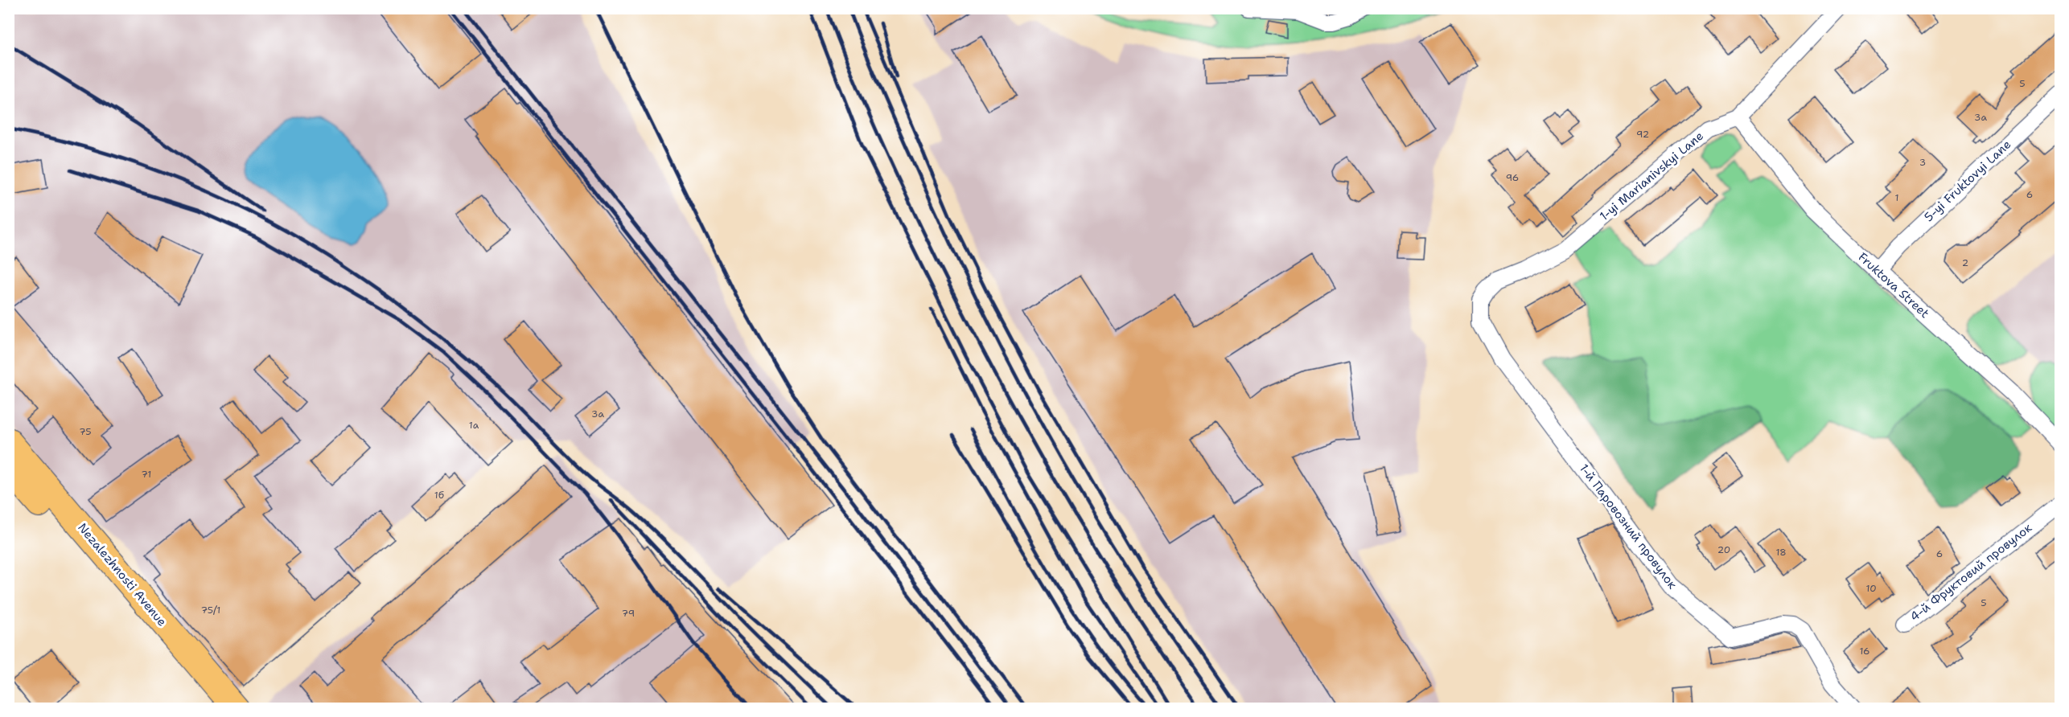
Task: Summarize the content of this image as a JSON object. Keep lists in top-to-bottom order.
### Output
{
  "streets": {
    "main road": ["Nezalezhnosti Avenue"],
    "street": [
      "1-yi Marianivskyi Lane",
      "5-yi Fruktovyi Lane",
      "Fruktova Street",
      "1-й Паровозний провулок",
      "4-й Фруктовий провулок"
    ]
  },
  "crossings": [
    ["1-yi Marianivskyi Lane", "Fruktova Street"],
    ["1-yi Marianivskyi Lane", "1-й Паровозний провулок"],
    ["5-yi Fruktovyi Lane", "Fruktova Street"]
  ],
  "house_numbers": [
    "5",
    "3а",
    "92",
    "3",
    "96",
    "6",
    "1",
    "2",
    "3а",
    "1а",
    "75",
    "71",
    "1б",
    "20",
    "18",
    "6",
    "10",
    "5",
    "75/1",
    "79",
    "16"
  ]
}
